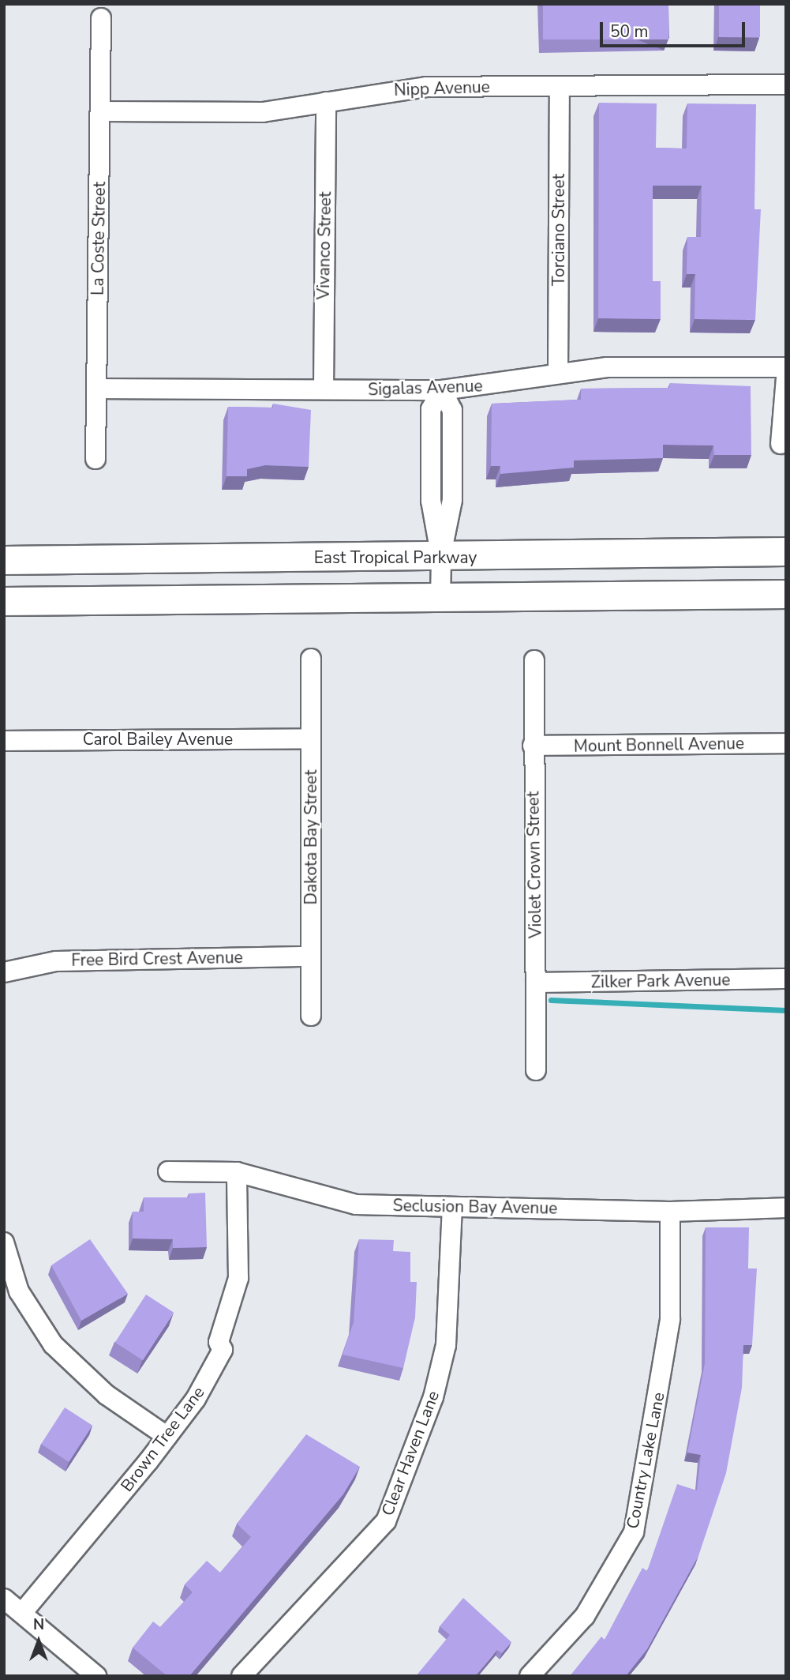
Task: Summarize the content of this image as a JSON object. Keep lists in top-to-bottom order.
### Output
{
  "streets": {
    "main road": ["East Tropical Parkway"],
    "street": [
      "Nipp Avenue",
      "Torciano Street",
      "La Coste Street",
      "Vivanco Street",
      "Sigalas Avenue",
      "Carol Bailey Avenue",
      "Mount Bonnell Avenue",
      "Dakota Bay Street",
      "Violet Crown Street",
      "Free Bird Crest Avenue",
      "Zilker Park Avenue",
      "Seclusion Bay Avenue",
      "Brown Tree Lane",
      "Clear Haven Lane",
      "Country Lake Lane"
    ]
  },
  "crossings": [
    ["Nipp Avenue", "Torciano Street"],
    ["Nipp Avenue", "La Coste Street"],
    ["Nipp Avenue", "Vivanco Street"],
    ["Torciano Street", "Sigalas Avenue"],
    ["La Coste Street", "Sigalas Avenue"],
    ["Vivanco Street", "Sigalas Avenue"],
    ["Carol Bailey Avenue", "Dakota Bay Street"],
    ["Mount Bonnell Avenue", "Violet Crown Street"],
    ["Dakota Bay Street", "Free Bird Crest Avenue"],
    ["Violet Crown Street", "Zilker Park Avenue"],
    ["Seclusion Bay Avenue", "Brown Tree Lane"],
    ["Seclusion Bay Avenue", "Clear Haven Lane"],
    ["Seclusion Bay Avenue", "Country Lake Lane"]
  ],
  "scale_bar": "50 m",
  "north": "top"
}
